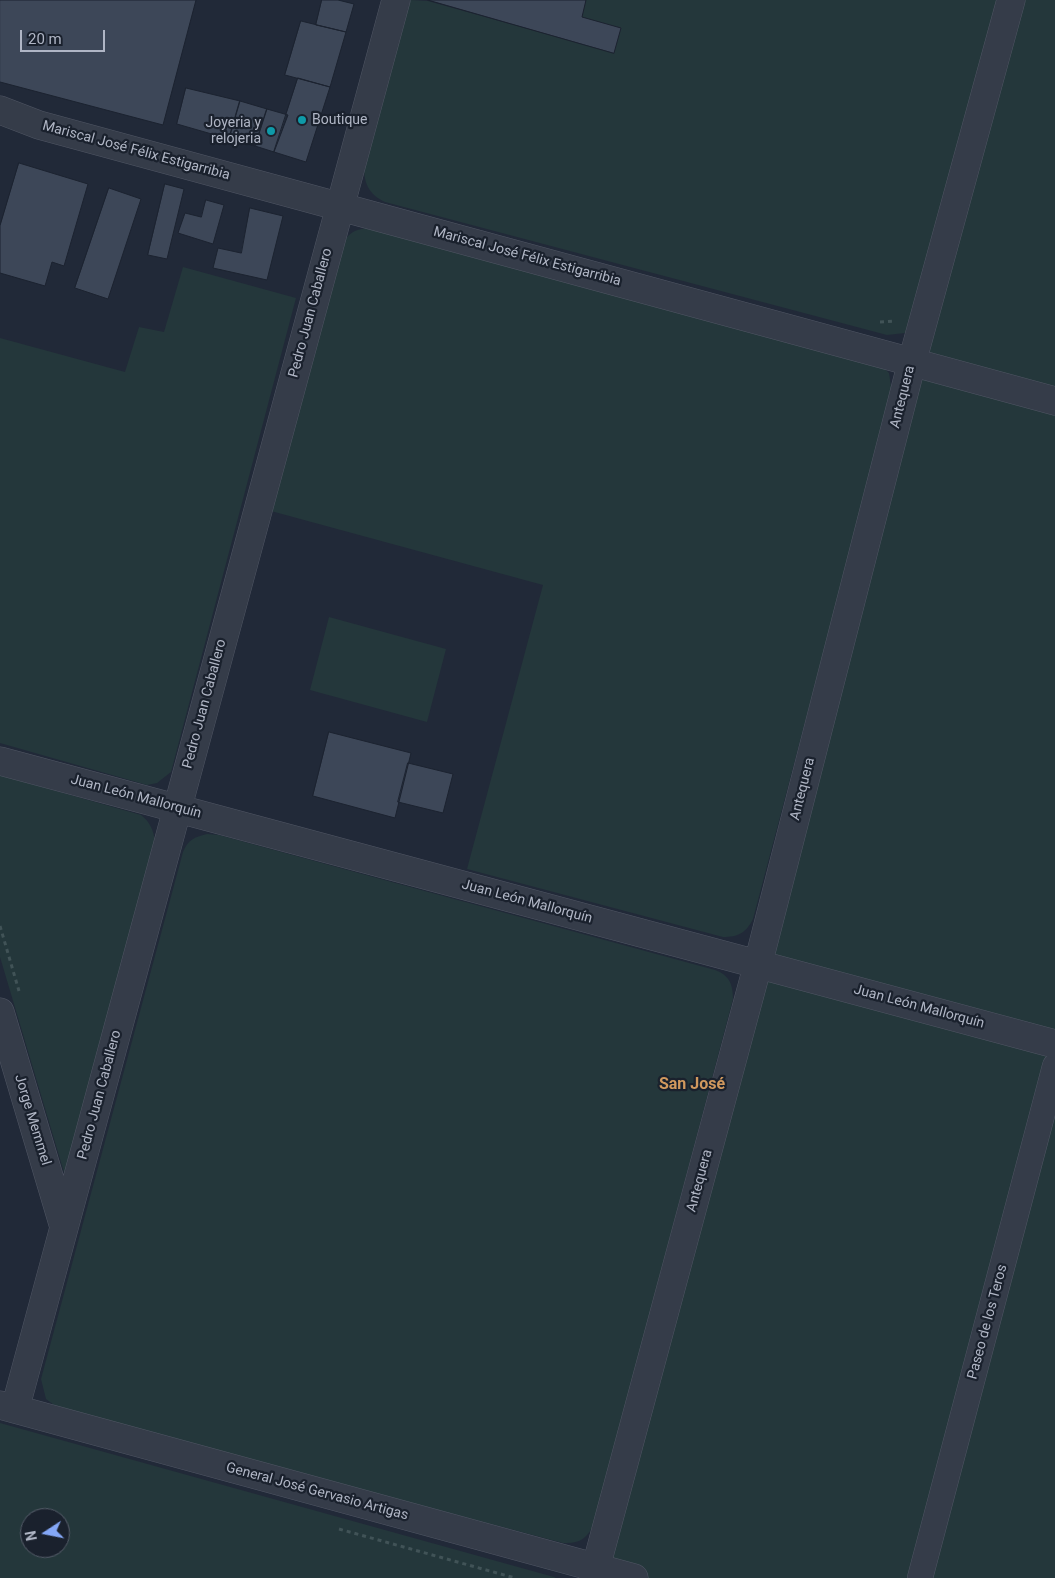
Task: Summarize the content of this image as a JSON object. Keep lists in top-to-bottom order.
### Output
{
  "streets": {
    "street": [
      "Mariscal José Félix Estigarribia",
      "Pedro Juan Caballero",
      "Antequera",
      "Juan León Mallorquín",
      "Jorge Memmel",
      "Paseo de los Teros",
      "General José Gervasio Artigas"
    ]
  },
  "crossings": [
    ["Mariscal José Félix Estigarribia", "Pedro Juan Caballero"],
    ["Mariscal José Félix Estigarribia", "Antequera"],
    ["Pedro Juan Caballero", "Juan León Mallorquín"],
    ["Pedro Juan Caballero", "Jorge Memmel"],
    ["Pedro Juan Caballero", "General José Gervasio Artigas"],
    ["Antequera", "Juan León Mallorquín"],
    ["Antequera", "General José Gervasio Artigas"]
  ],
  "districts": ["San José"],
  "places": ["Boutique", "Joyeria y relojeria"],
  "scale_bar": "20 m",
  "north": "left"
}
